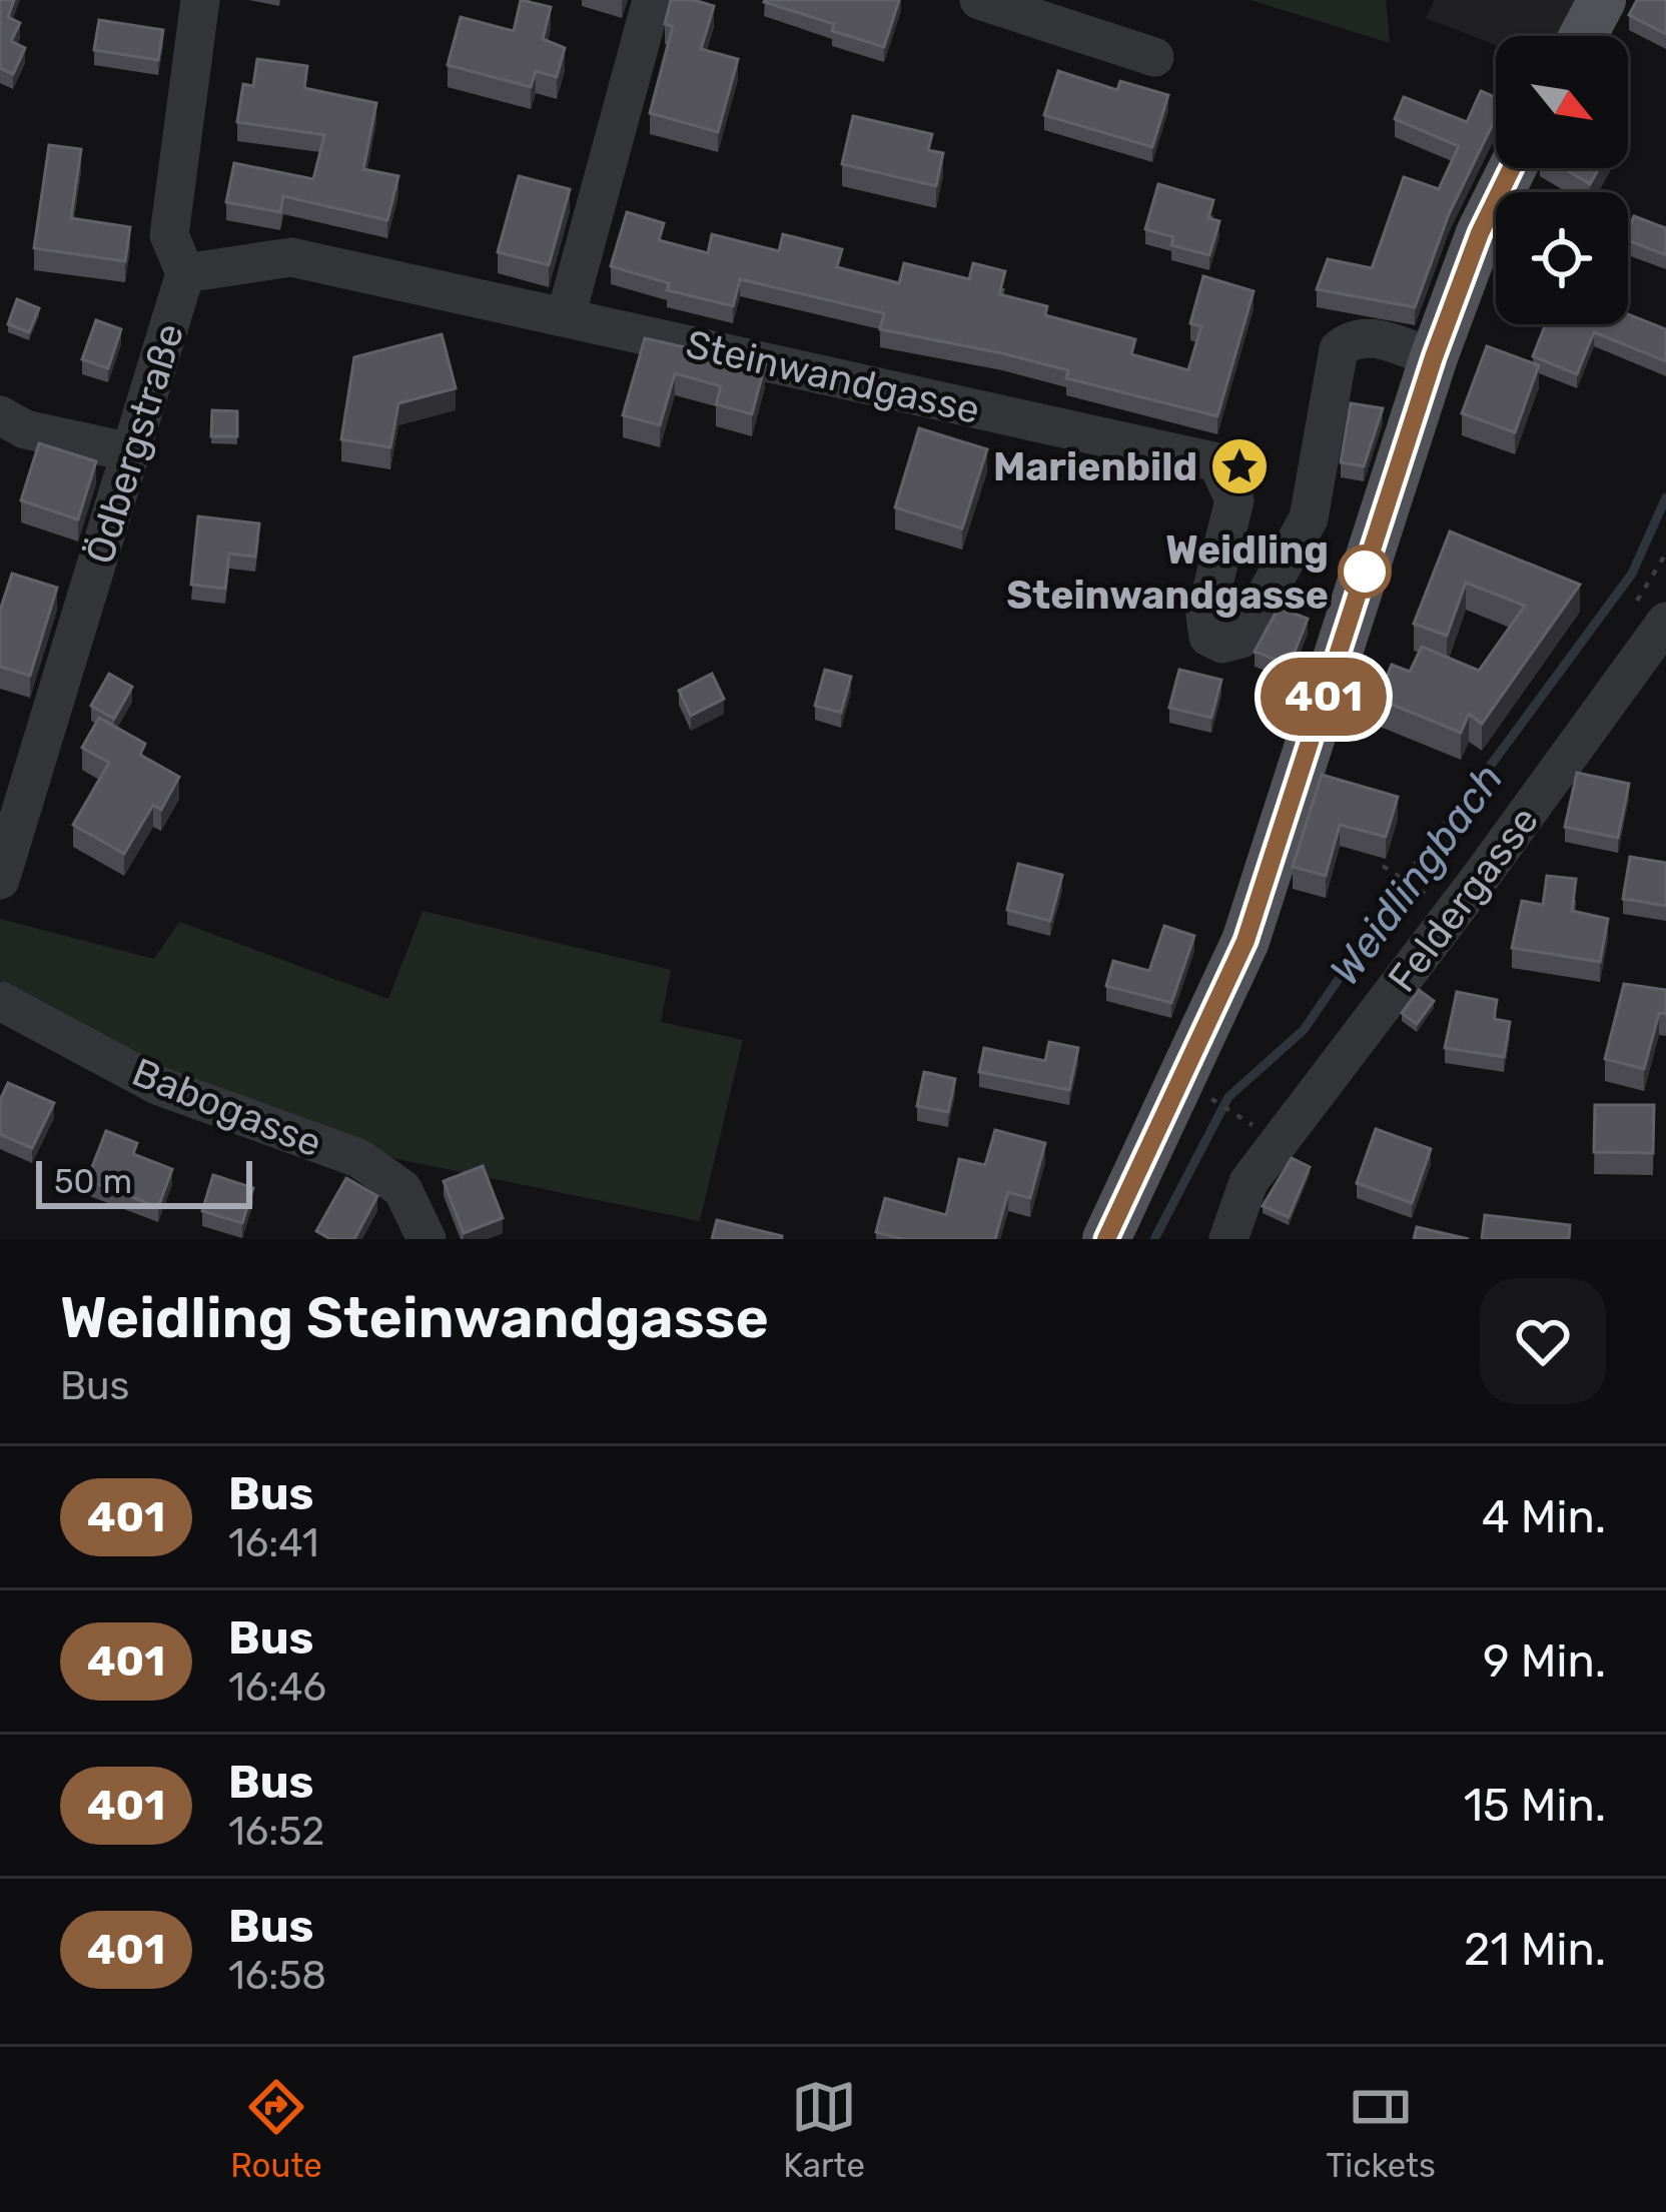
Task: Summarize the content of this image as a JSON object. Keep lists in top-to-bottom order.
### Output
{
  "streets": {
    "street": [
      "Steinwandgasse",
      "Ödbergstraße",
      "Feldergasse",
      "Babogasse"
    ]
  },
  "crossings": [
    ["Steinwandgasse", "Ödbergstraße"]
  ],
  "water": ["Weidlingbach"],
  "places": {
    "place": ["Marienbild"],
    "other": ["Weidling Steinwandgasse"]
  },
  "lines": ["bus line 401"],
  "scale_bar": "50 m",
  "north": "bottom right",
  "page": {
    "on_map": "401",
    "scale": "50 m",
    "heading": ["Weidling Steinwandgasse", "Bus"],
    "list": [
      {
        "mark": "401",
        "name": "Bus",
        "note": "16:41",
        "value": "4 Min."
      },
      {
        "mark": "401",
        "name": "Bus",
        "note": "16:46",
        "value": "9 Min."
      },
      {
        "mark": "401",
        "name": "Bus",
        "note": "16:52",
        "value": "15 Min."
      },
      {
        "mark": "401",
        "name": "Bus",
        "note": "16:58",
        "value": "21 Min."
      }
    ],
    "tabs": ["Route", "Karte", "Tickets"]
  }
}
